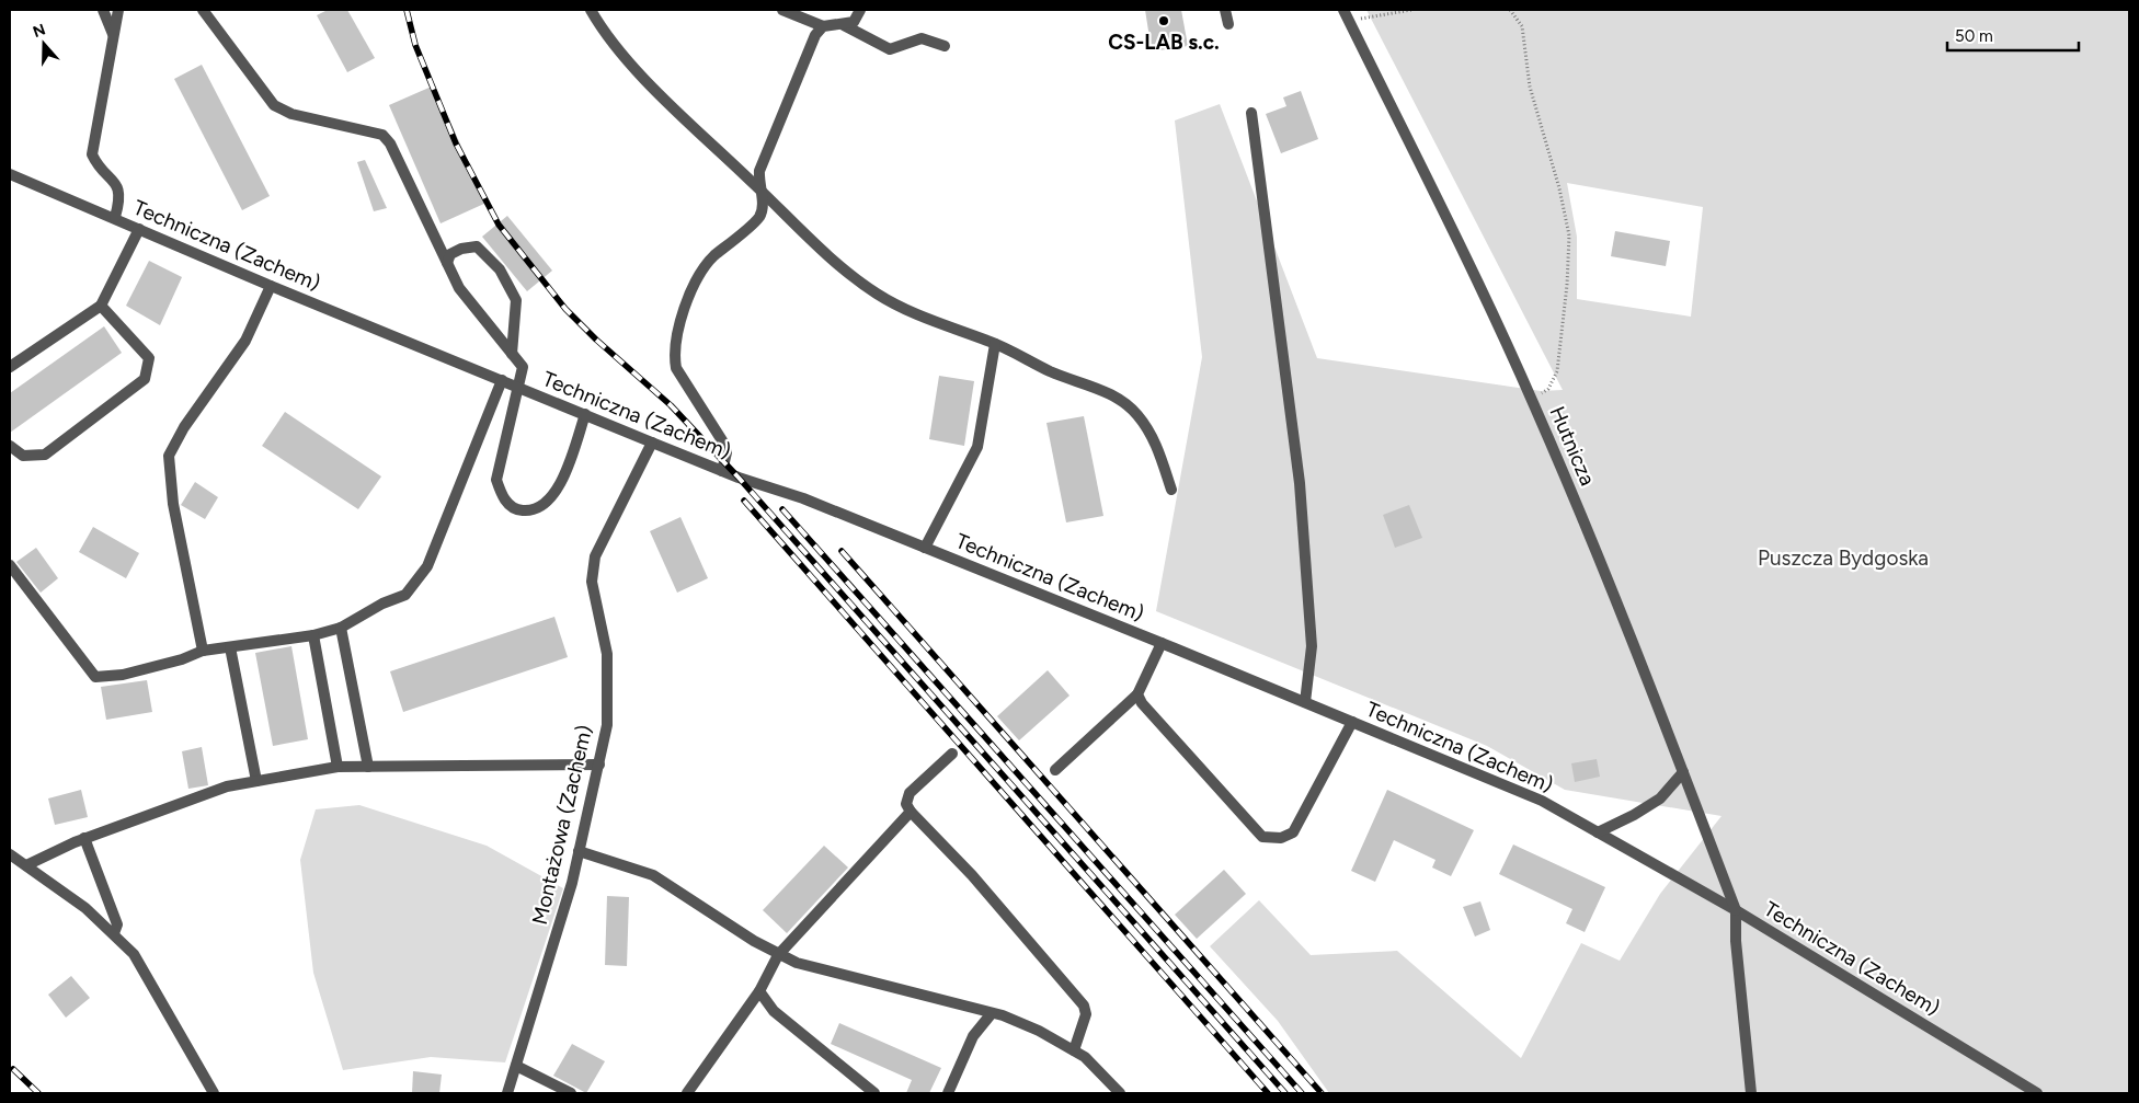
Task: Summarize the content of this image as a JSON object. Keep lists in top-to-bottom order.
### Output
{
  "streets": {
    "street": ["Techniczna (Zachem)", "Hutnicza", "Montażowa (Zachem)"]
  },
  "crossings": [
    ["Techniczna (Zachem)", "Hutnicza"],
    ["Techniczna (Zachem)", "Montażowa (Zachem)"]
  ],
  "parks": ["Puszcza Bydgoska"],
  "places": ["CS-LAB s.c."],
  "scale_bar": "50 m",
  "north": "top"
}
